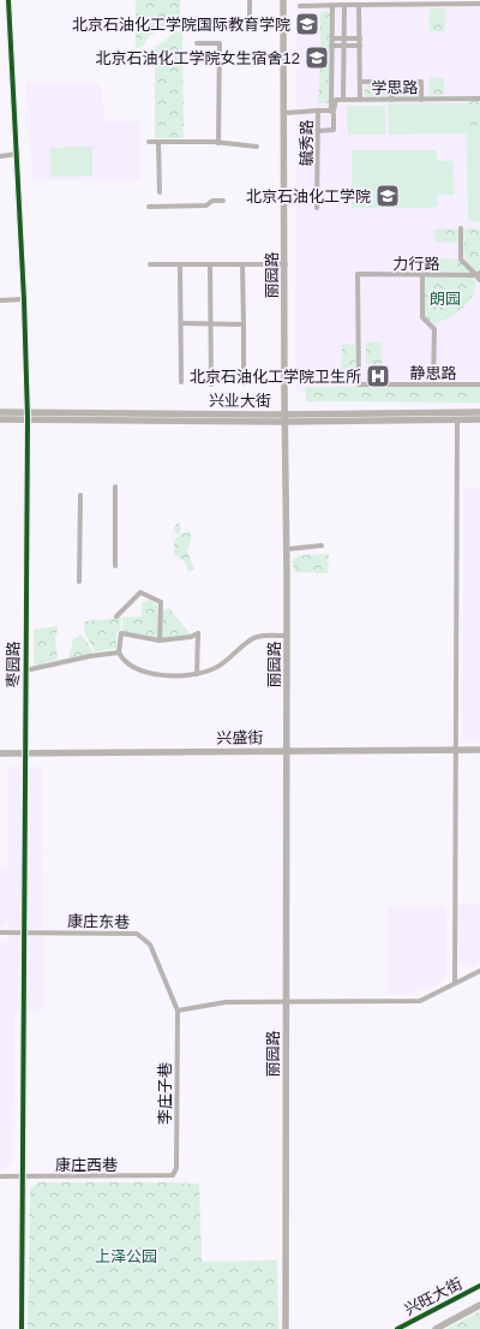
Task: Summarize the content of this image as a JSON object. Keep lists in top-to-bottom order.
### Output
{
  "streets": {
    "street": [
      "学思路",
      "毓秀路",
      "力行路",
      "丽园路",
      "静思路",
      "兴业大街",
      "枣园路",
      "兴盛街",
      "康庄东巷",
      "李庄子巷",
      "康庄西巷",
      "兴旺大街"
    ]
  },
  "crossings": [
    ["毓秀路", "丽园路"],
    ["力行路", "静思路"],
    ["丽园路", "兴业大街"],
    ["丽园路", "兴盛街"],
    ["兴业大街", "枣园路"],
    ["枣园路", "兴盛街"],
    ["枣园路", "康庄东巷"],
    ["枣园路", "康庄西巷"],
    ["康庄东巷", "李庄子巷"],
    ["李庄子巷", "康庄西巷"]
  ],
  "parks": ["朗园", "上泽公园"],
  "places": {
    "school or university": ["北京石油化工学院国际教育学院", "北京石油化工学院女生宿舍12", "北京石油化工学院"],
    "hospital": ["北京石油化工学院卫生所"]
  }
}
